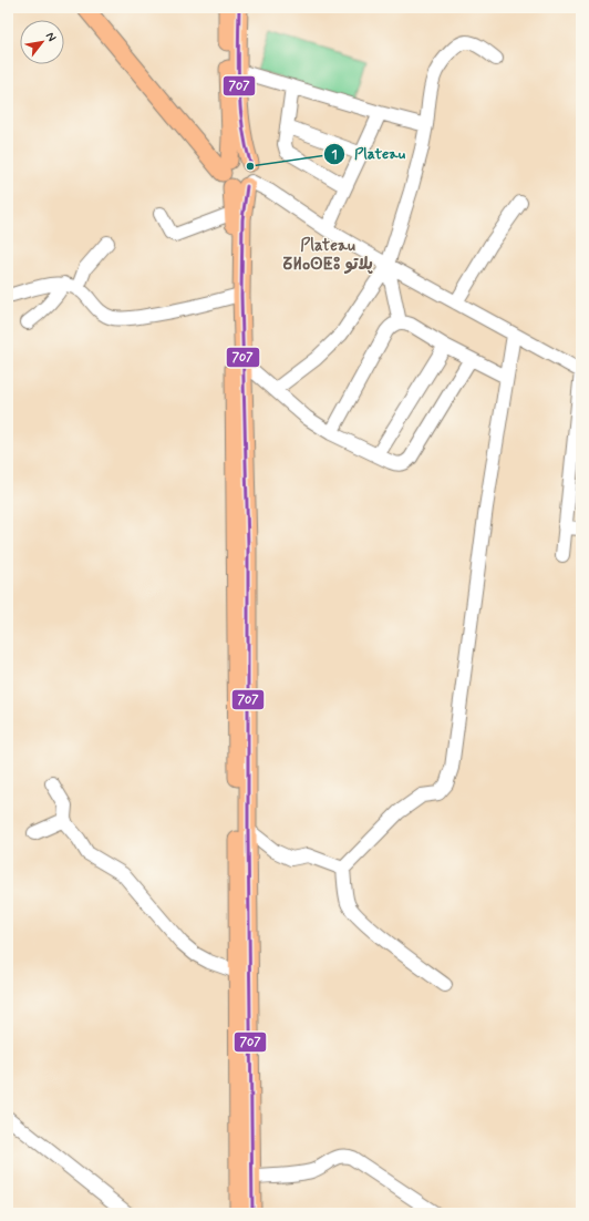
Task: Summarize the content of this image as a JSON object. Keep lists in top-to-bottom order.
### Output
{
  "districts": ["Plateau ⵒⵍⴰⵙⵟⵓ پلاتو"],
  "places": ["Plateau"],
  "lines": ["transit line 707"],
  "north": "top right"
}
